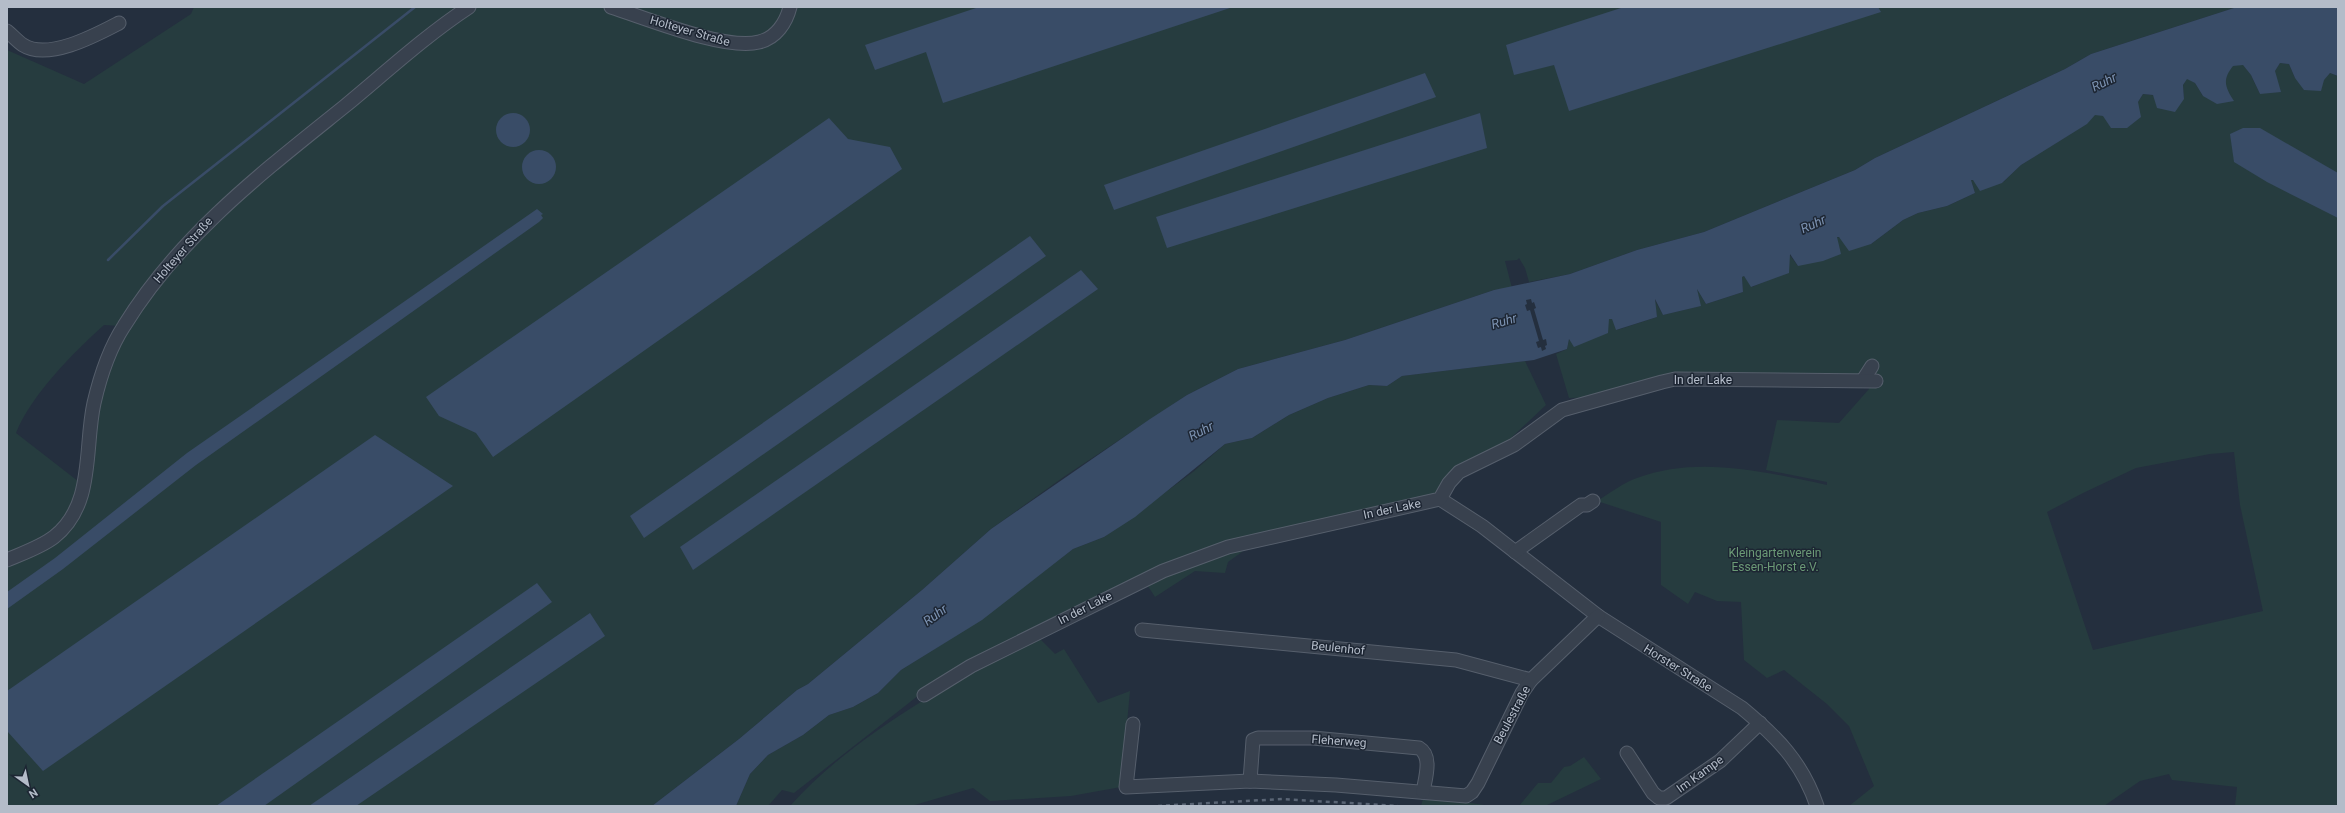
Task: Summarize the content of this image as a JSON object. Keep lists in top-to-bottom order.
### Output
{
  "streets": {
    "street": [
      "Holteyer Straße",
      "In der Lake",
      "Beulenhof",
      "Horster Straße",
      "Beulestraße",
      "Fleherweg",
      "Im Kampe"
    ]
  },
  "crossings": [
    ["In der Lake", "Horster Straße"],
    ["Beulenhof", "Beulestraße"],
    ["Horster Straße", "Beulestraße"],
    ["Horster Straße", "Im Kampe"],
    ["Beulestraße", "Fleherweg"]
  ],
  "water": ["Ruhr"],
  "parks": ["Kleingartenverein Essen-Horst e.V."],
  "north": "bottom right"
}
